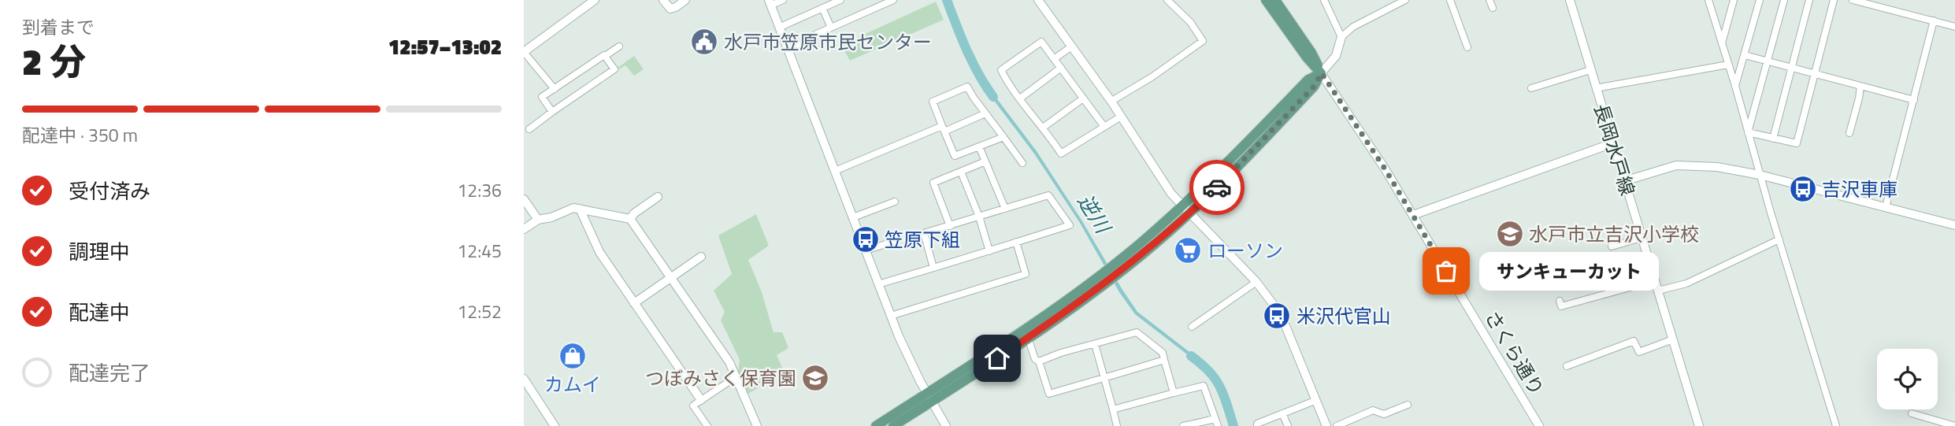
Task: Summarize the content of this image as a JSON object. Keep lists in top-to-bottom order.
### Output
{
  "streets": {
    "main road": ["さくら通り"],
    "street": ["長岡水戸線"]
  },
  "water": ["逆川"],
  "places": {
    "public building": ["水戸市笠原市民センター"],
    "bus stop": ["吉沢車庫", "笠原下組", "米沢代官山"],
    "school or university": ["水戸市立吉沢小学校", "つぼみさく保育園"],
    "supermarket": ["ローソン"],
    "other": ["サンキューカット"],
    "shop": ["カムイ"]
  },
  "page": {
    "heading": ["2 分", "到着まで", "12:57–13:02"],
    "bar": "配達中 · 350 m",
    "list": [
      ["受付済み", "12:36"],
      ["調理中", "12:45"],
      ["配達中", "12:52"],
      "配達完了"
    ],
    "bubble": "サンキューカット"
  }
}
